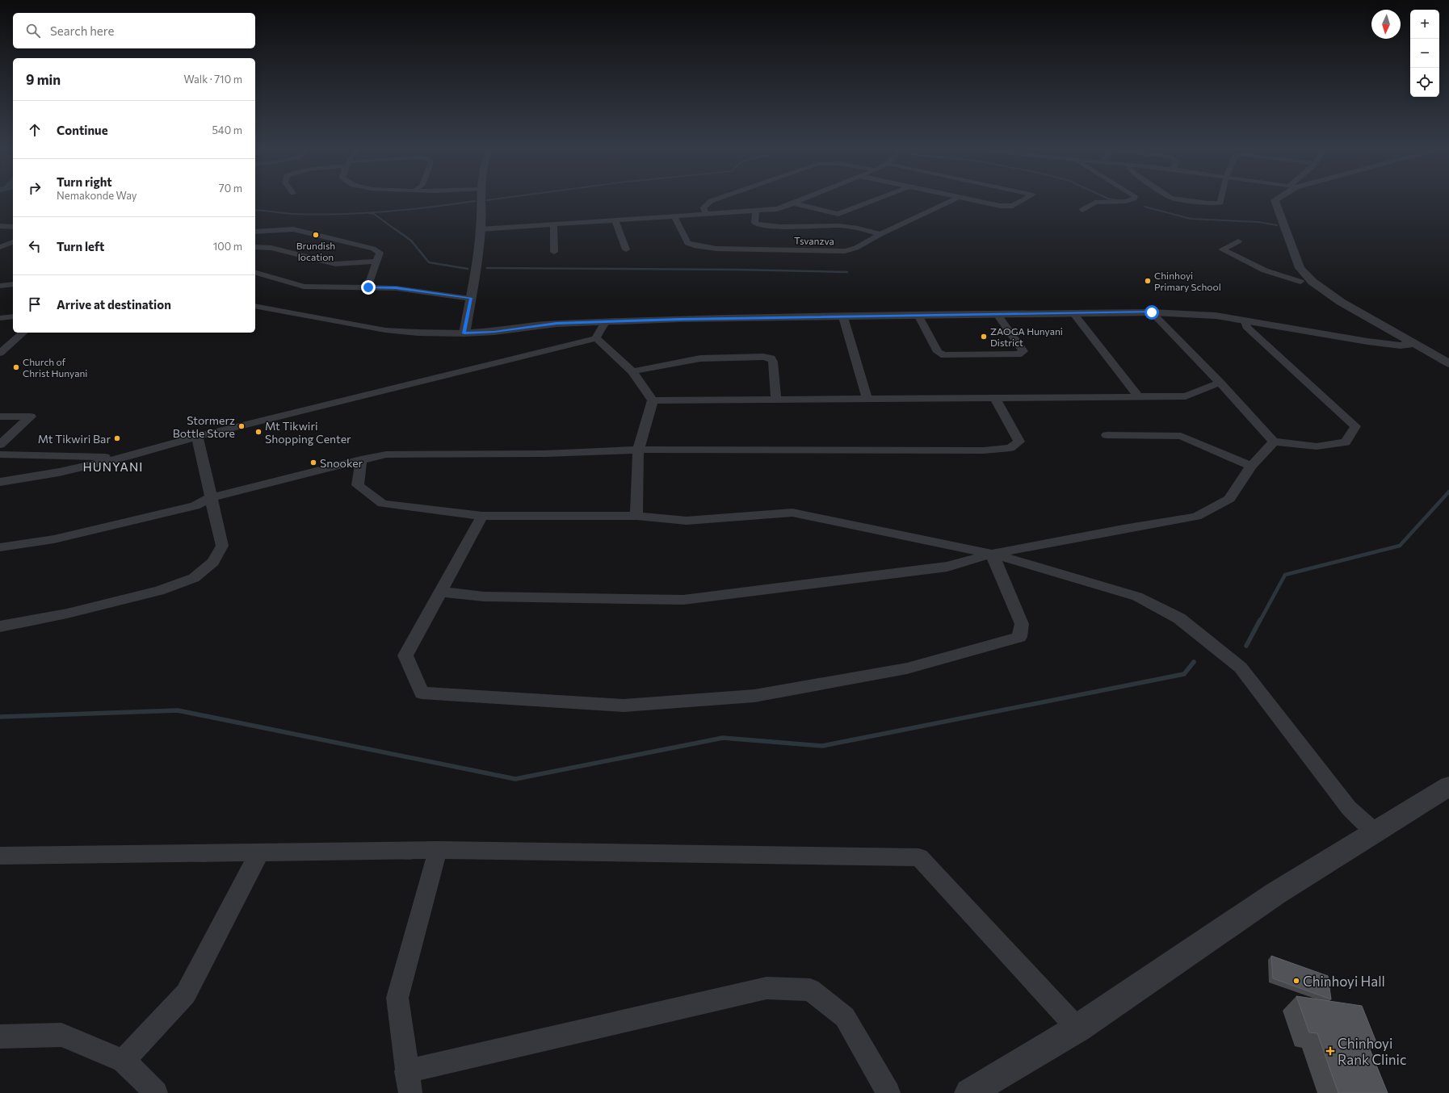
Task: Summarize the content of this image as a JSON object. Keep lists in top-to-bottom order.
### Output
{
  "streets": {
    "street": ["Tsvanzva"]
  },
  "districts": ["HUNYANI"],
  "places": {
    "other": [
      "Brundish location",
      "Chinhoyi Primary School",
      "ZAOGA Hunyani District",
      "Church of Christ Hunyani",
      "Stormerz Bottle Store",
      "Mt Tikwiri Shopping Center",
      "Mt Tikwiri Bar",
      "Snooker",
      "Chinhoyi Hall"
    ],
    "health": ["Chinhoyi Rank Clinic"]
  },
  "north": "bottom",
  "page": {
    "map_buttons": ["+", "−"],
    "search": "Search here",
    "heading": ["9 min", "Walk · 710 m"],
    "list": [
      ["Continue", "540 m"],
      ["Turn right", "Nemakonde Way", "70 m"],
      ["Turn left", "100 m"],
      "Arrive at destination"
    ]
  }
}
